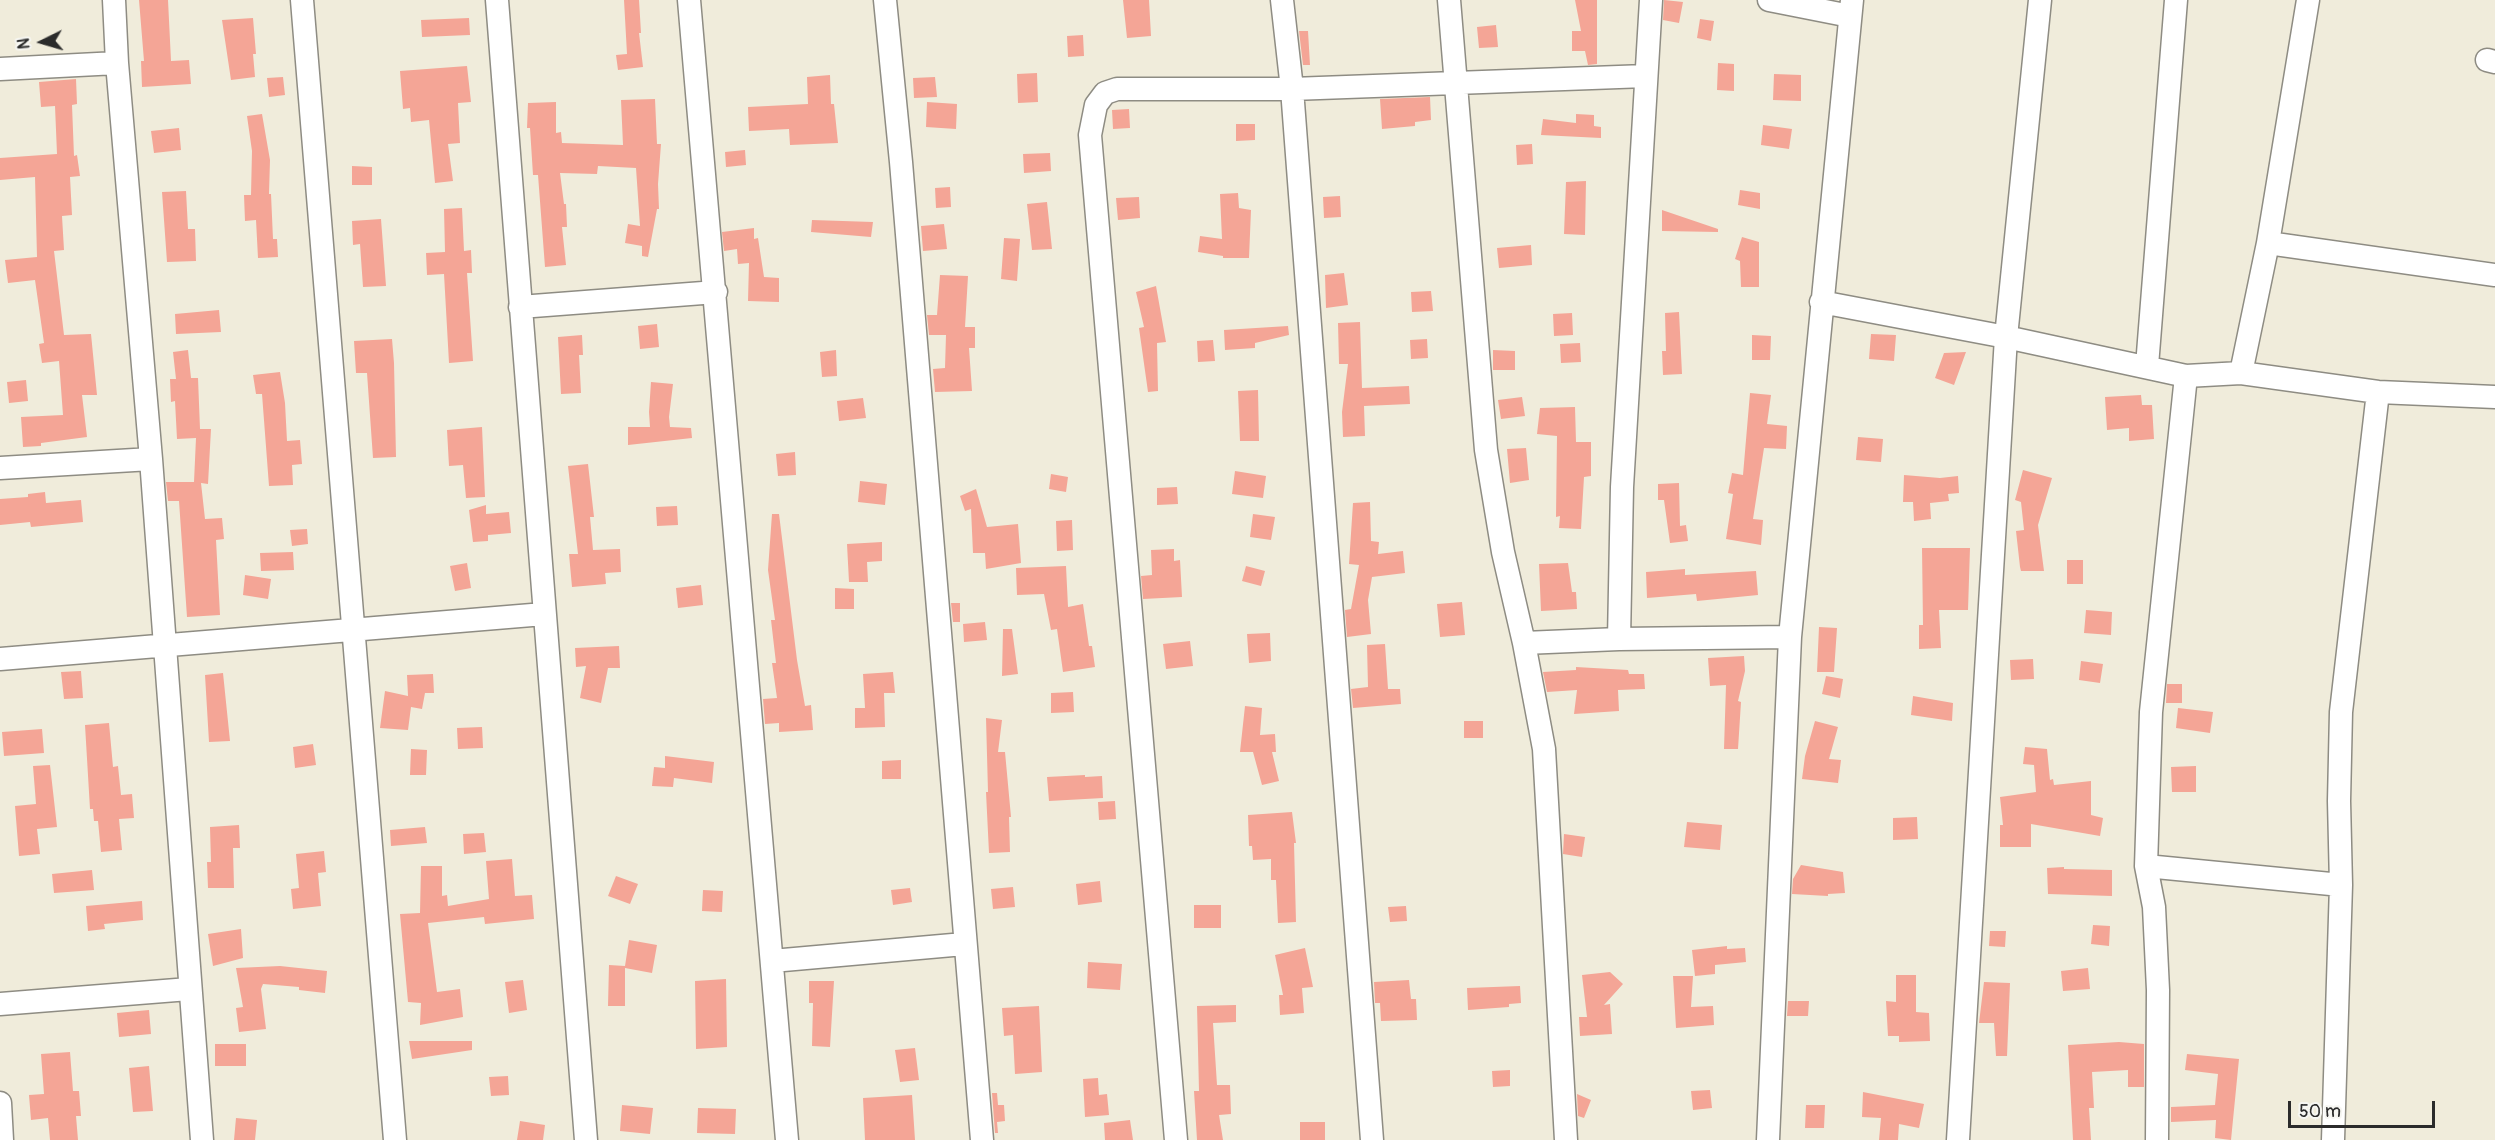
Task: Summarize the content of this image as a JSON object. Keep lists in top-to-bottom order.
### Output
{
  "scale_bar": "50 m",
  "north": "left"
}
